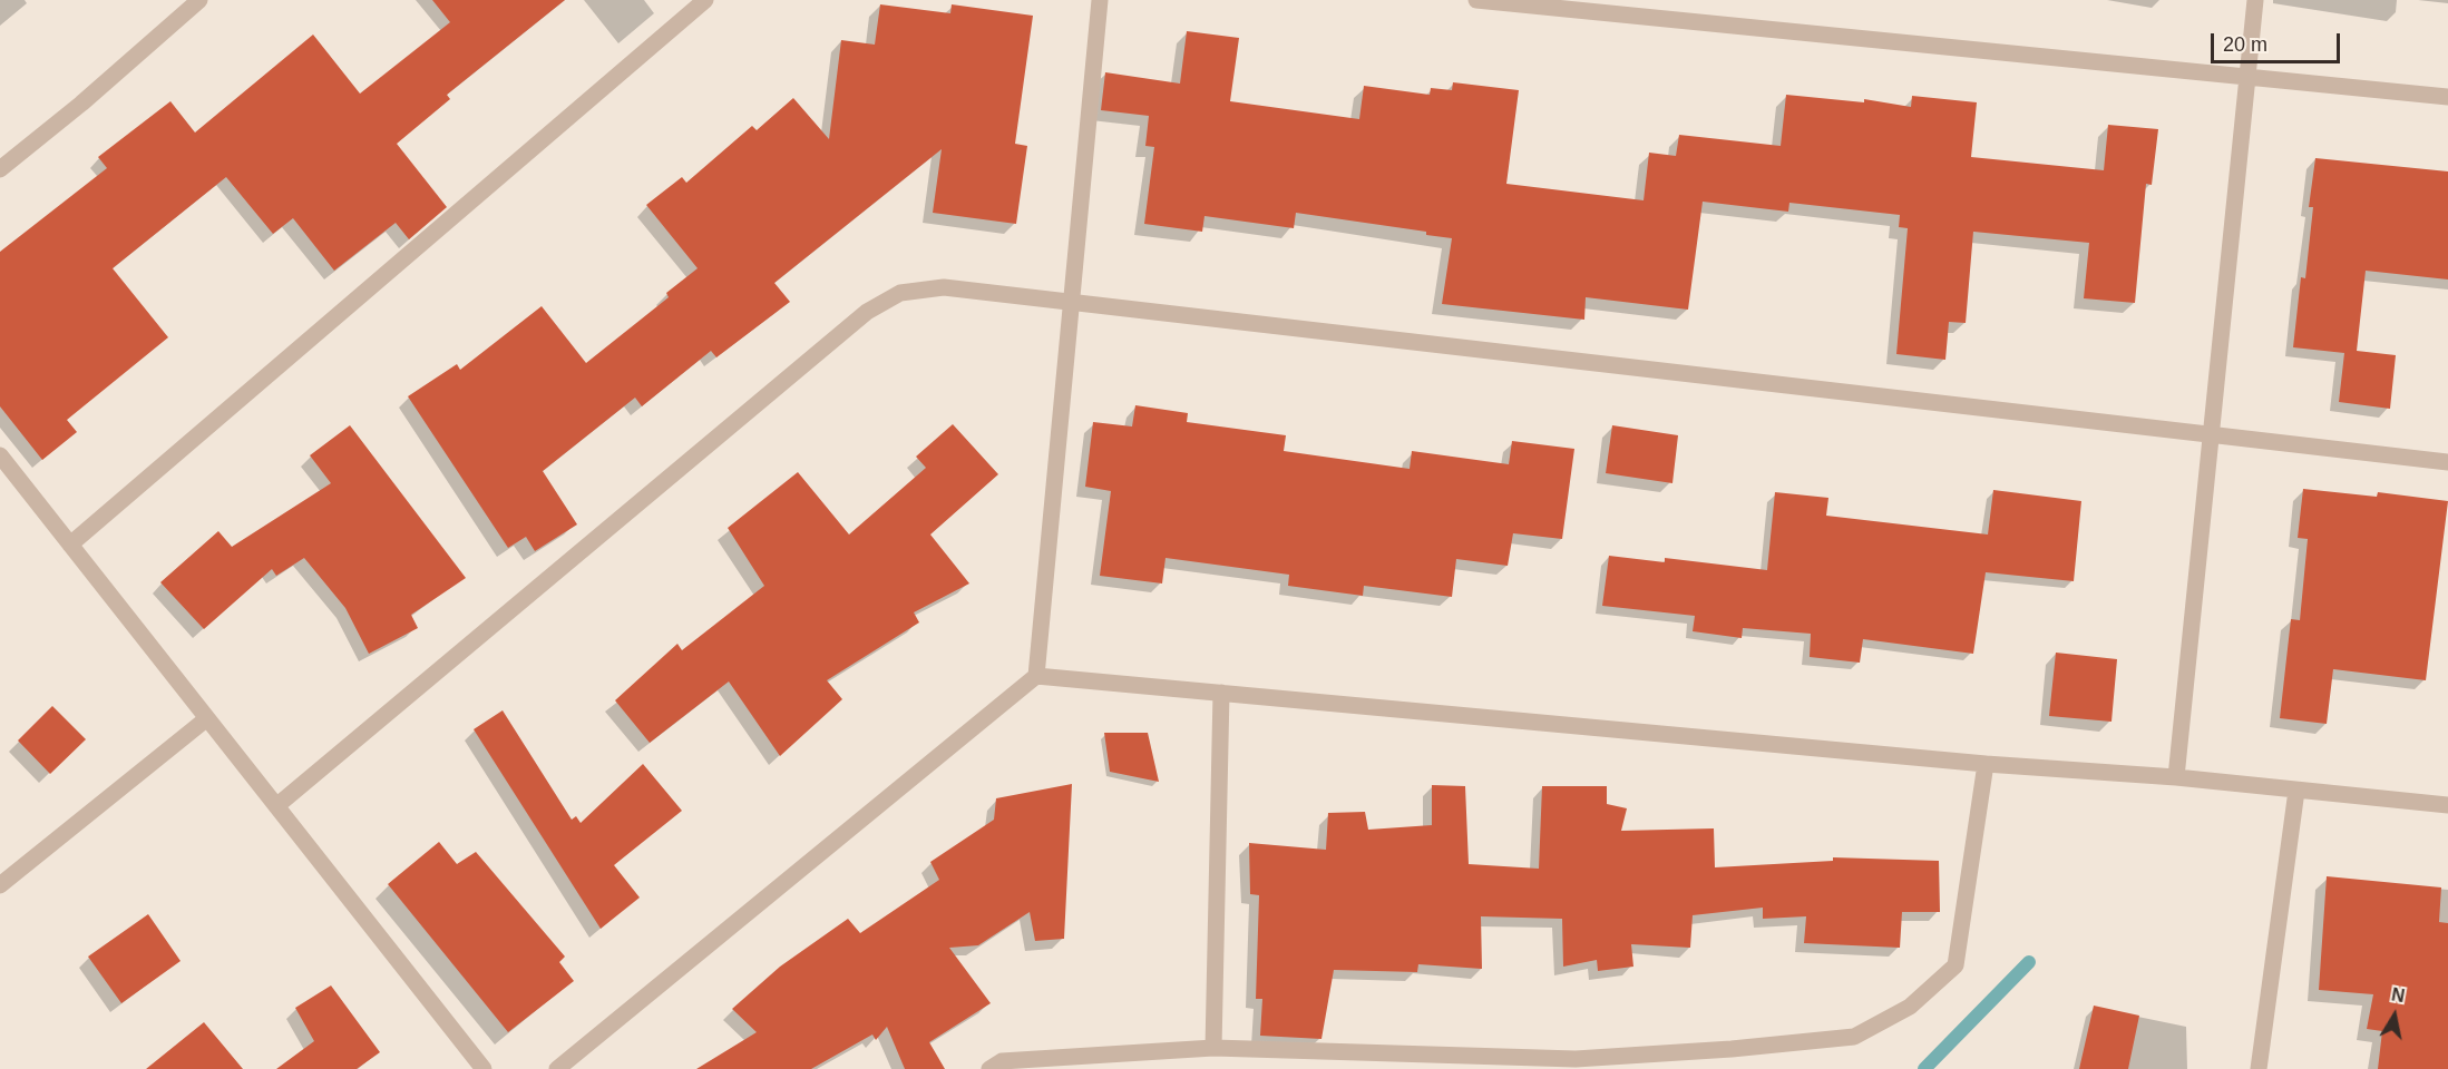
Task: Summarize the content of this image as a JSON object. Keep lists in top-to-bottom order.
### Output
{
  "scale_bar": "20 m",
  "north": "top"
}
